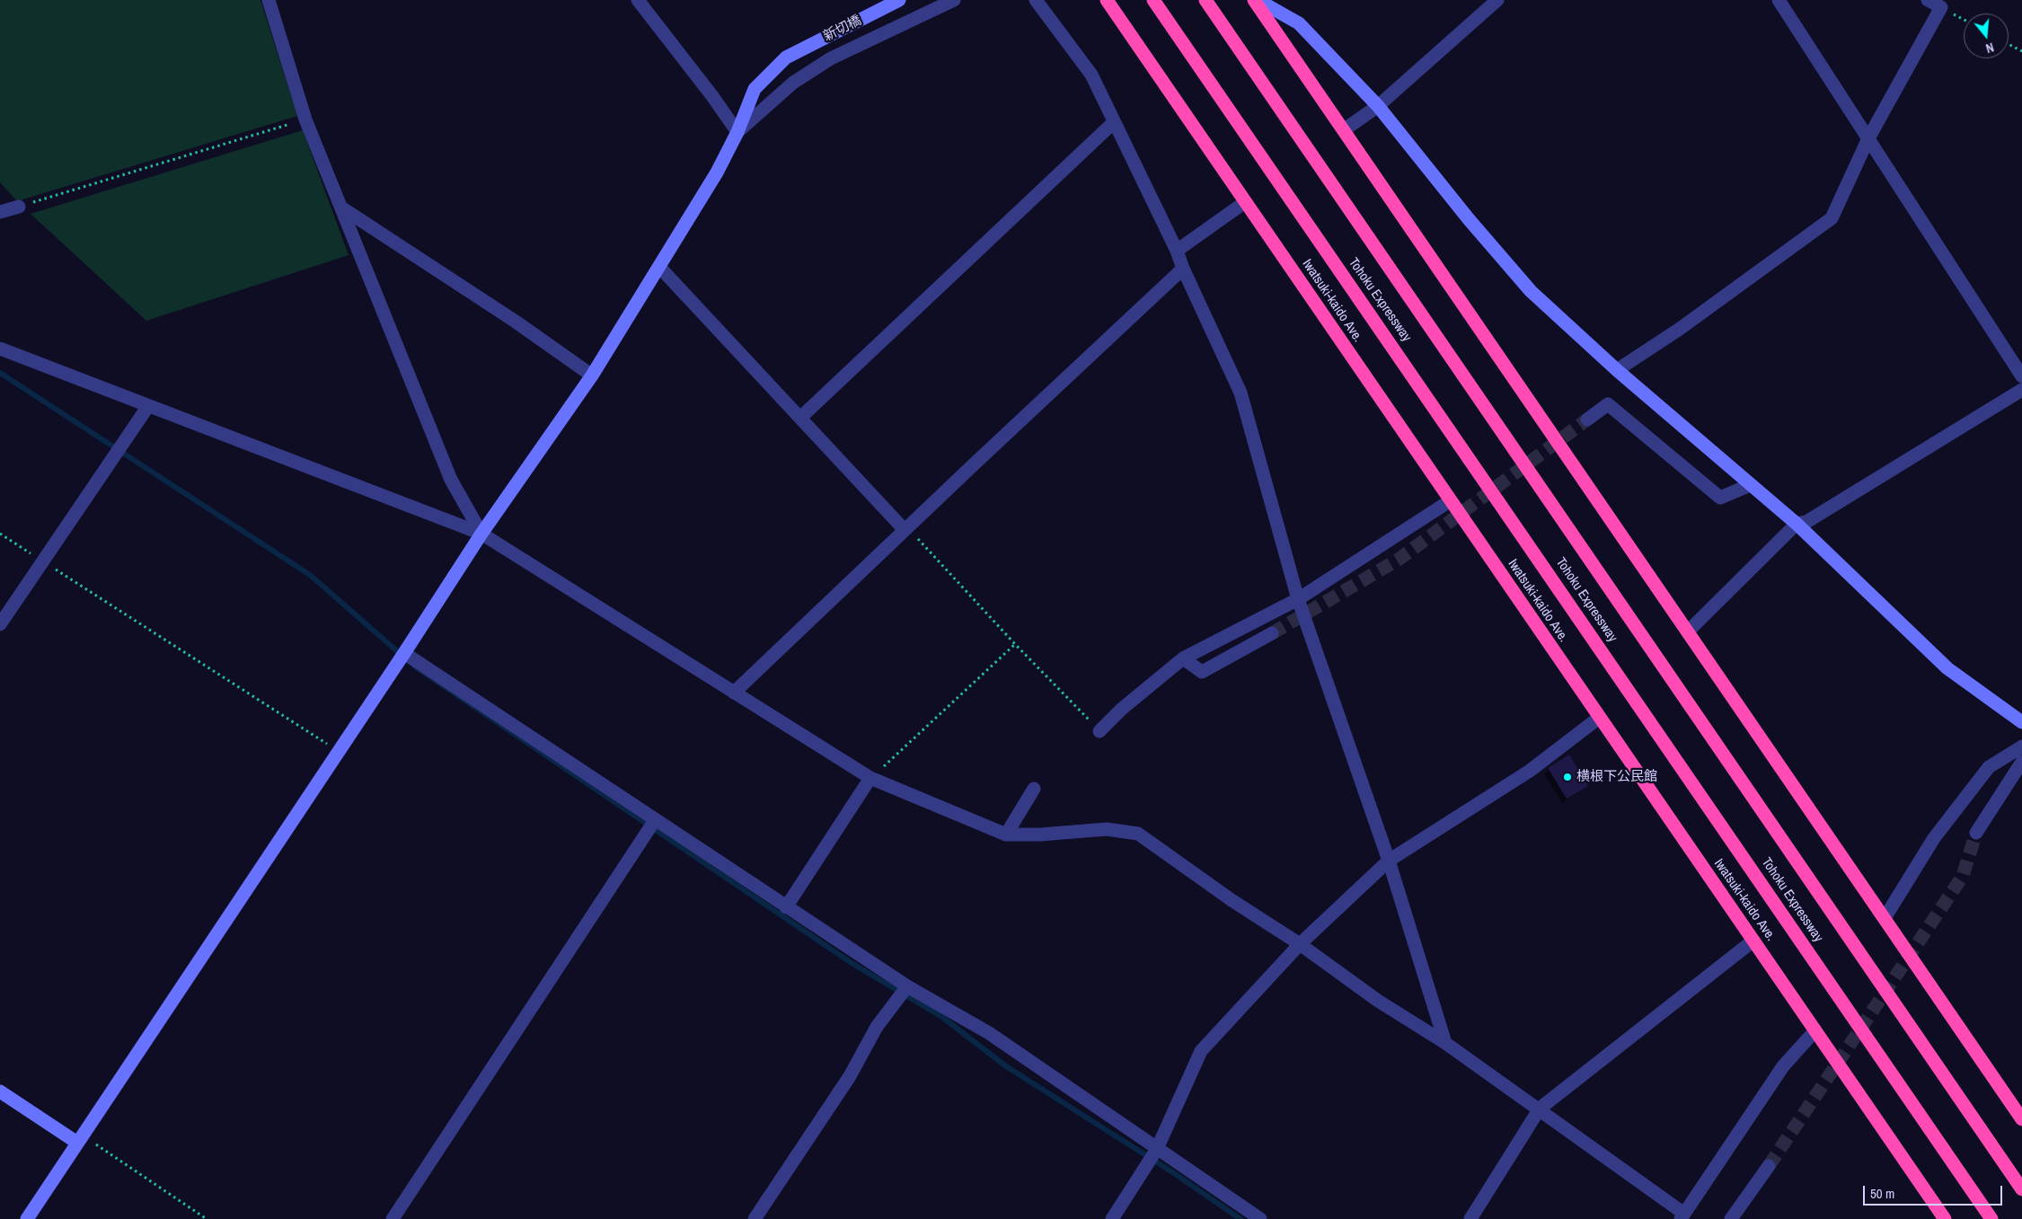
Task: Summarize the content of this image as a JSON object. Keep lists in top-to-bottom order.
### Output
{
  "streets": {
    "highway": ["Tohoku Expressway", "Iwatsuki-kaido Ave."],
    "street": ["新切橋"]
  },
  "places": ["横根下公民館"],
  "scale_bar": "50 m",
  "north": "bottom"
}
